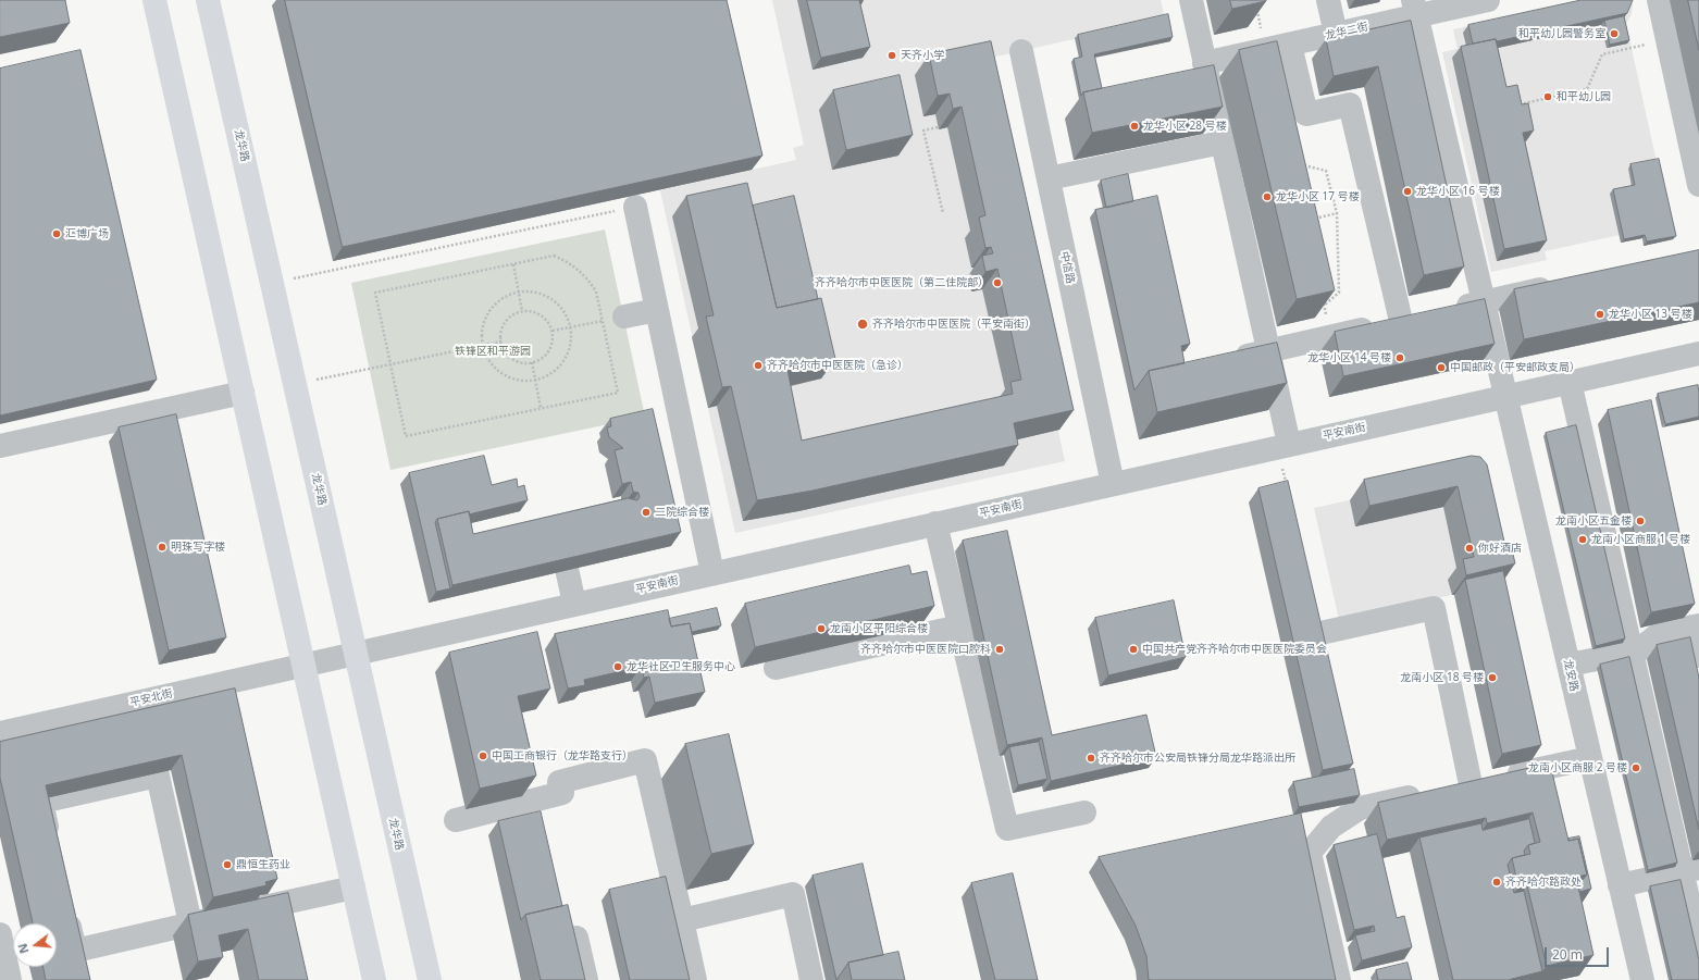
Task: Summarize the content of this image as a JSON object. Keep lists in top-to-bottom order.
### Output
{
  "streets": {
    "main road": ["龙华路"],
    "street": [
      "龙华二街",
      "中信路",
      "平安南街",
      "龙安路",
      "平安北街"
    ]
  },
  "crossings": [
    ["龙华二街", "龙安路"],
    ["龙华路", "平安南街"],
    ["中信路", "平安南街"],
    ["平安南街", "龙安路"],
    ["平安南街", "平安北街"]
  ],
  "parks": ["铁锋区和平游园"],
  "places": [
    "和平幼儿园警务室",
    "天齐小学",
    "和平幼儿园",
    "龙华小区 28 号楼",
    "龙华小区 16 号楼",
    "龙华小区 17 号楼",
    "汇博广场",
    "齐齐哈尔市中医医院（第二住院部）",
    "龙华小区 13 号楼",
    "齐齐哈尔市中医医院（平安南街）",
    "龙华小区 14 号楼",
    "齐齐哈尔市中医医院（急诊）",
    "中国邮政（平安邮政支局）",
    "二院综合楼",
    "龙南小区五金楼",
    "龙南小区商服 1 号楼",
    "明珠写字楼",
    "你好酒店",
    "龙南小区平阳综合楼",
    "齐齐哈尔市中医医院口腔科",
    "中国共产党齐齐哈尔市中医医院委员会",
    "龙华社区卫生服务中心",
    "龙南小区 18 号楼",
    "中国工商银行（龙华路支行）",
    "齐齐哈尔市公安局铁锋分局龙华路派出所",
    "龙南小区商服 2 号楼",
    "鼎恒生药业",
    "齐齐哈尔路政处"
  ],
  "scale_bar": "20 m",
  "north": "left"
}
